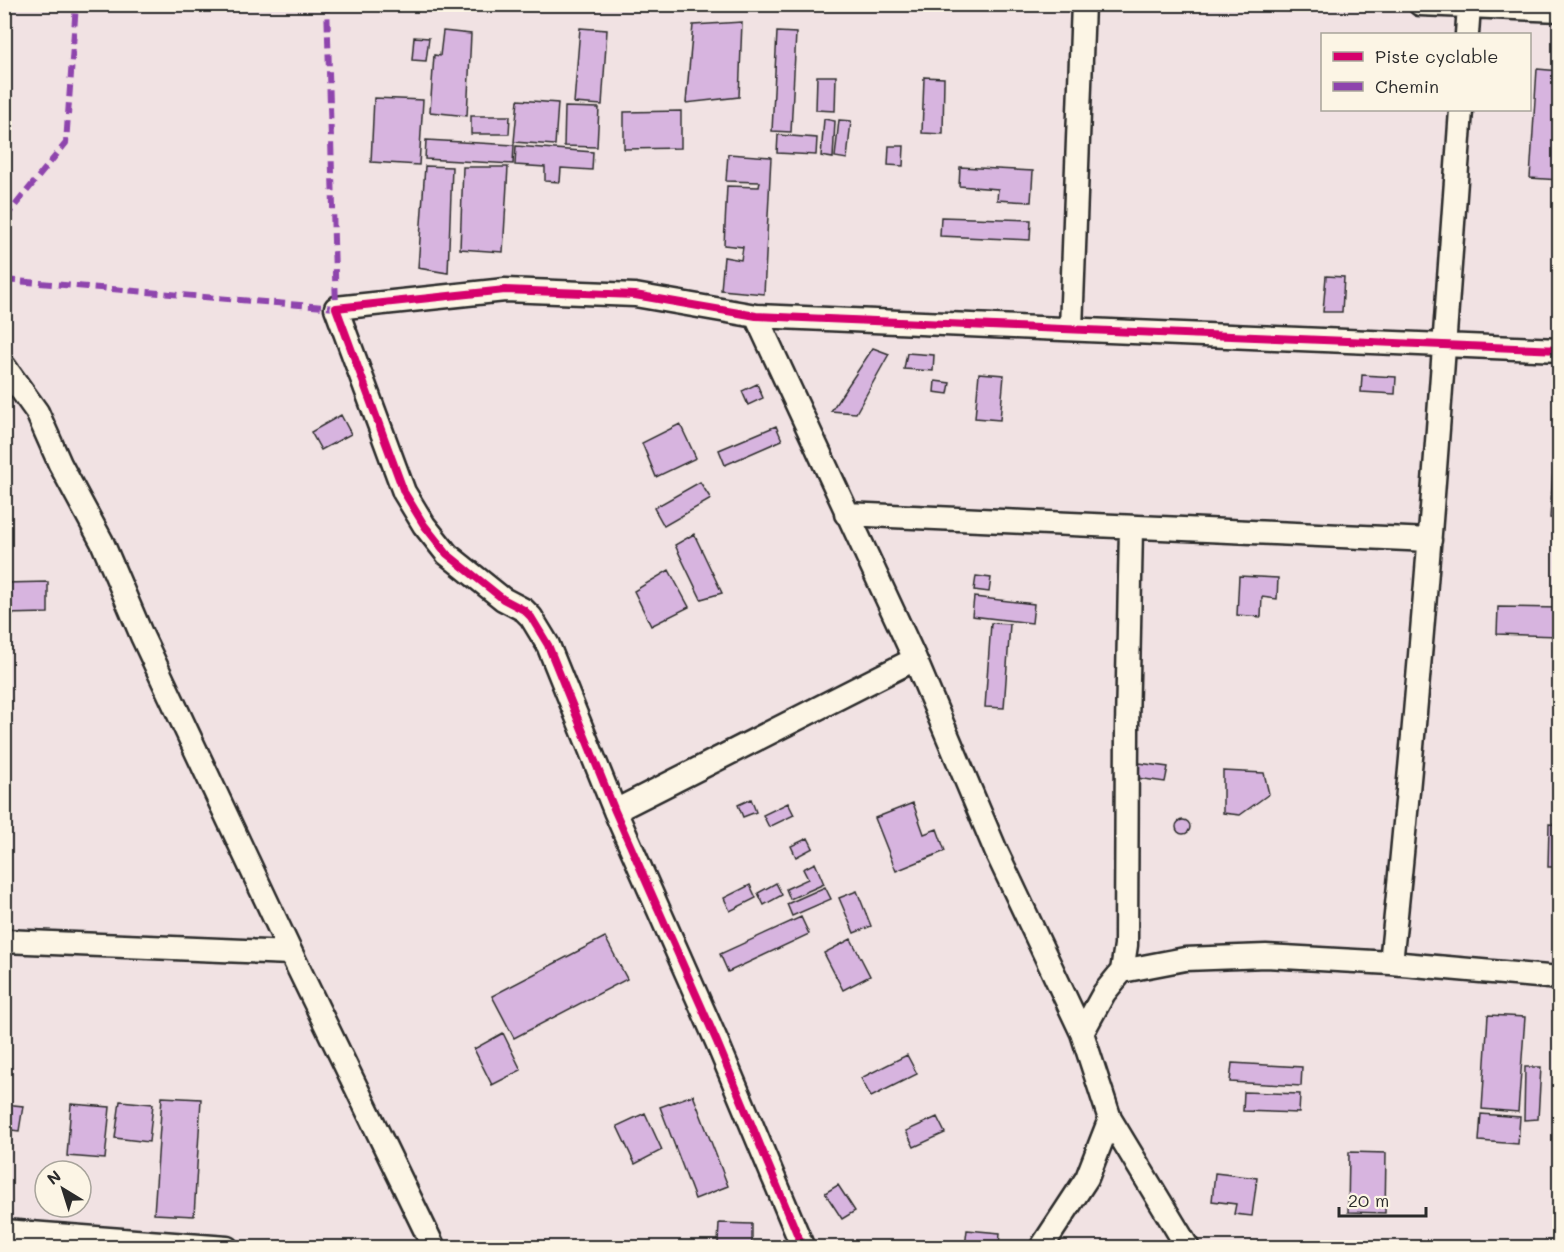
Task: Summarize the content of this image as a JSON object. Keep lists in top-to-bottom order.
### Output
{
  "legend": ["Piste cyclable", "Chemin"],
  "scale_bar": "20 m",
  "north": "top left"
}
